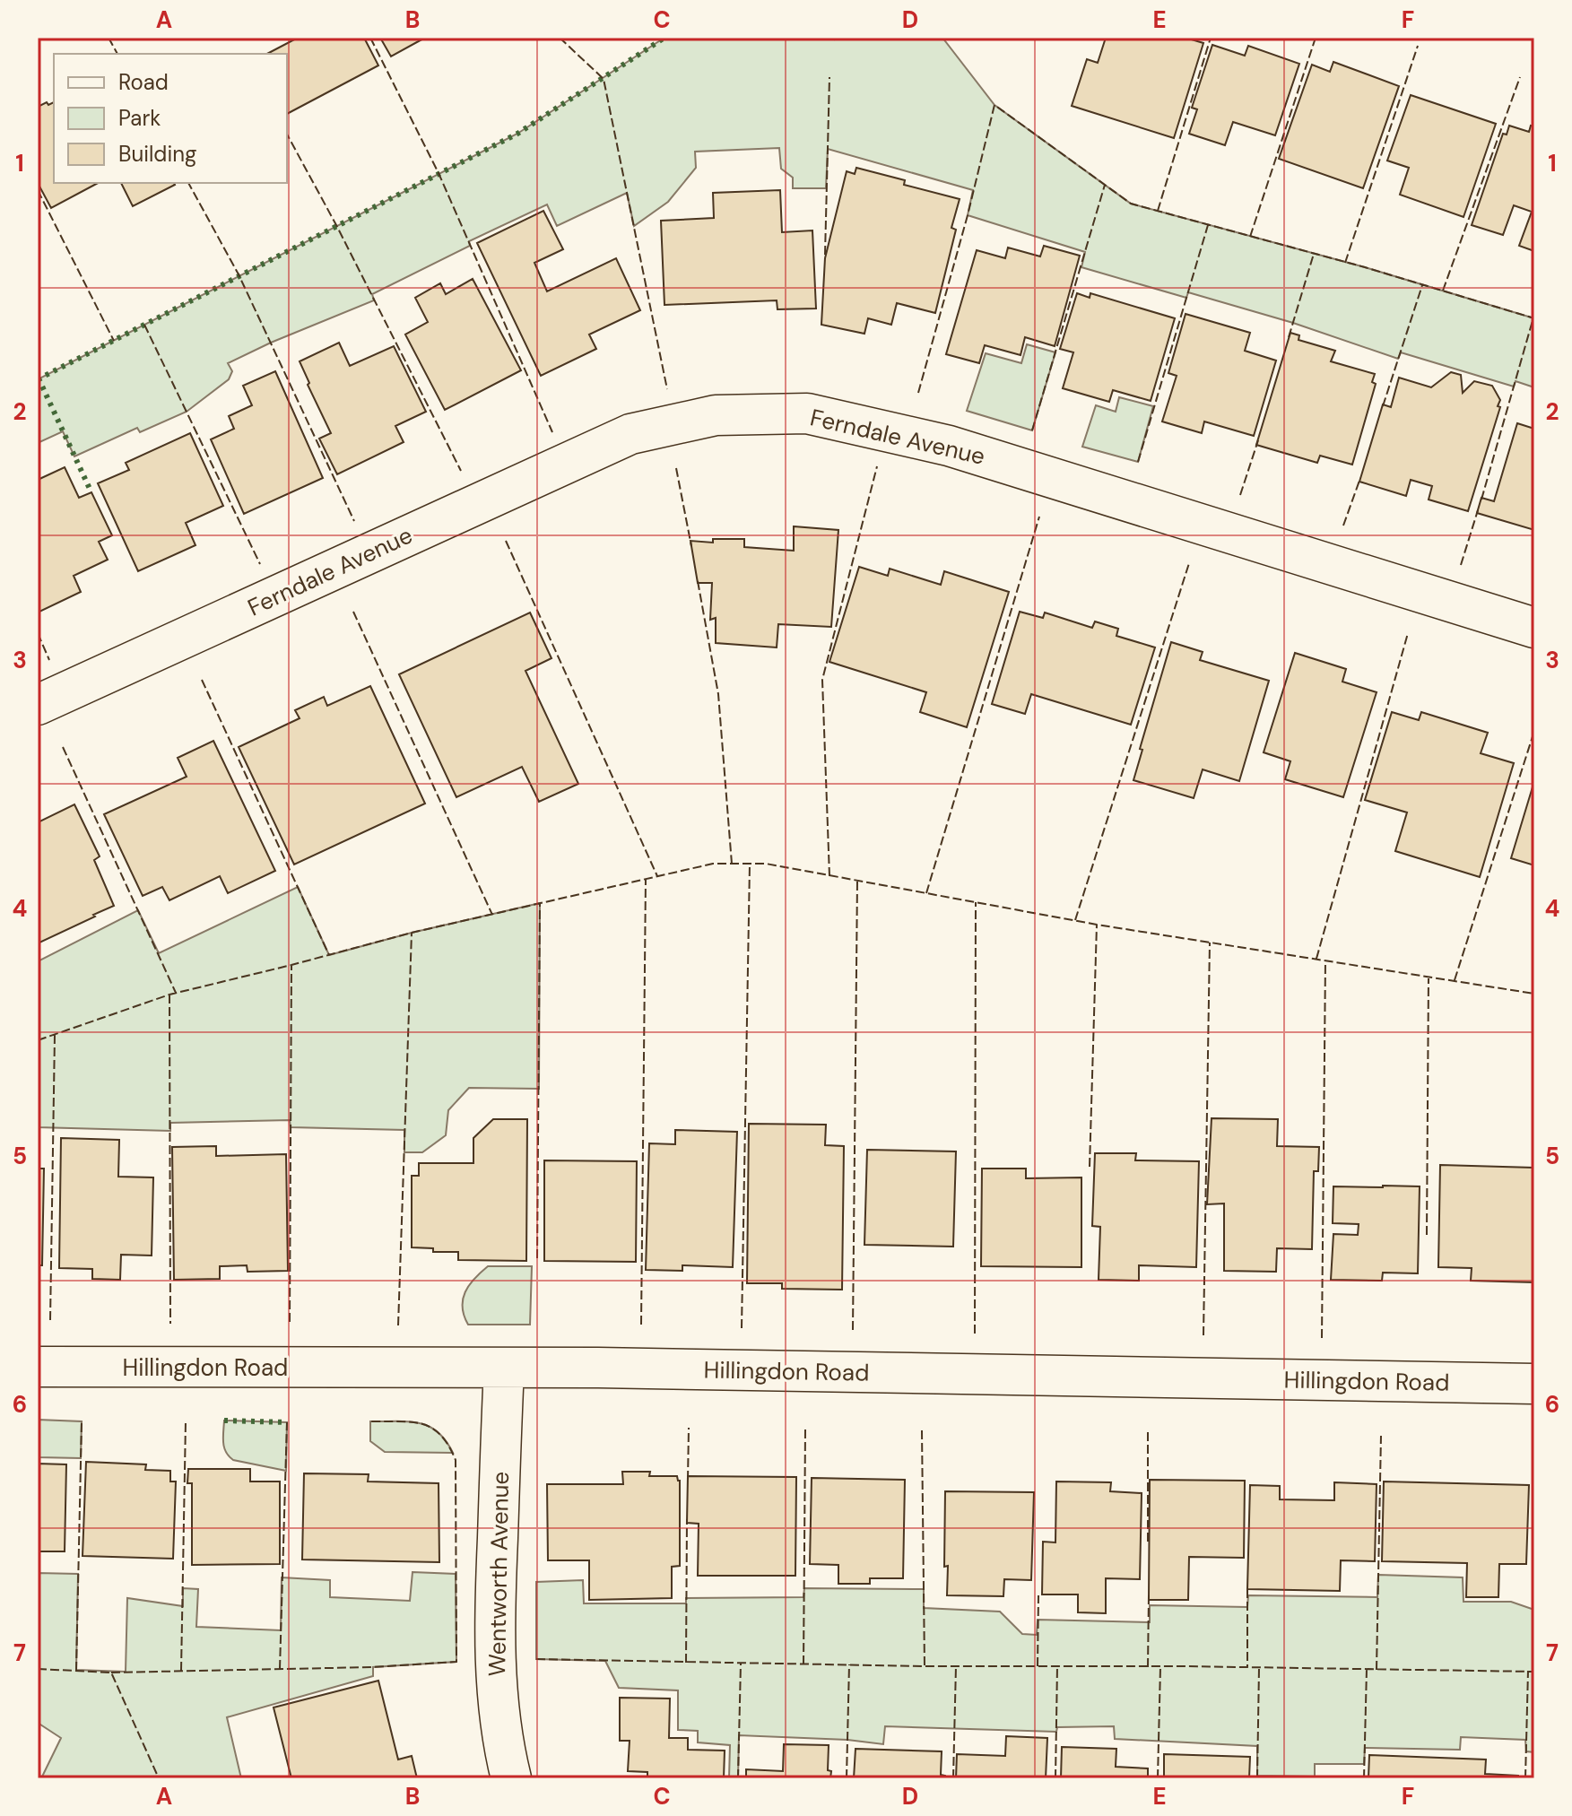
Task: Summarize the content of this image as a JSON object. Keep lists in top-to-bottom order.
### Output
{
  "streets": {
    "street": ["Ferndale Avenue", "Hillingdon Road", "Wentworth Avenue"]
  },
  "crossings": [
    ["Hillingdon Road", "Wentworth Avenue"]
  ],
  "legend": ["Road", "Park", "Building"],
  "grid": {
    "columns": [
      "A",
      "B",
      "C",
      "D",
      "E",
      "F"
    ],
    "rows": [
      "1",
      "2",
      "3",
      "4",
      "5",
      "6",
      "7"
    ]
  }
}
